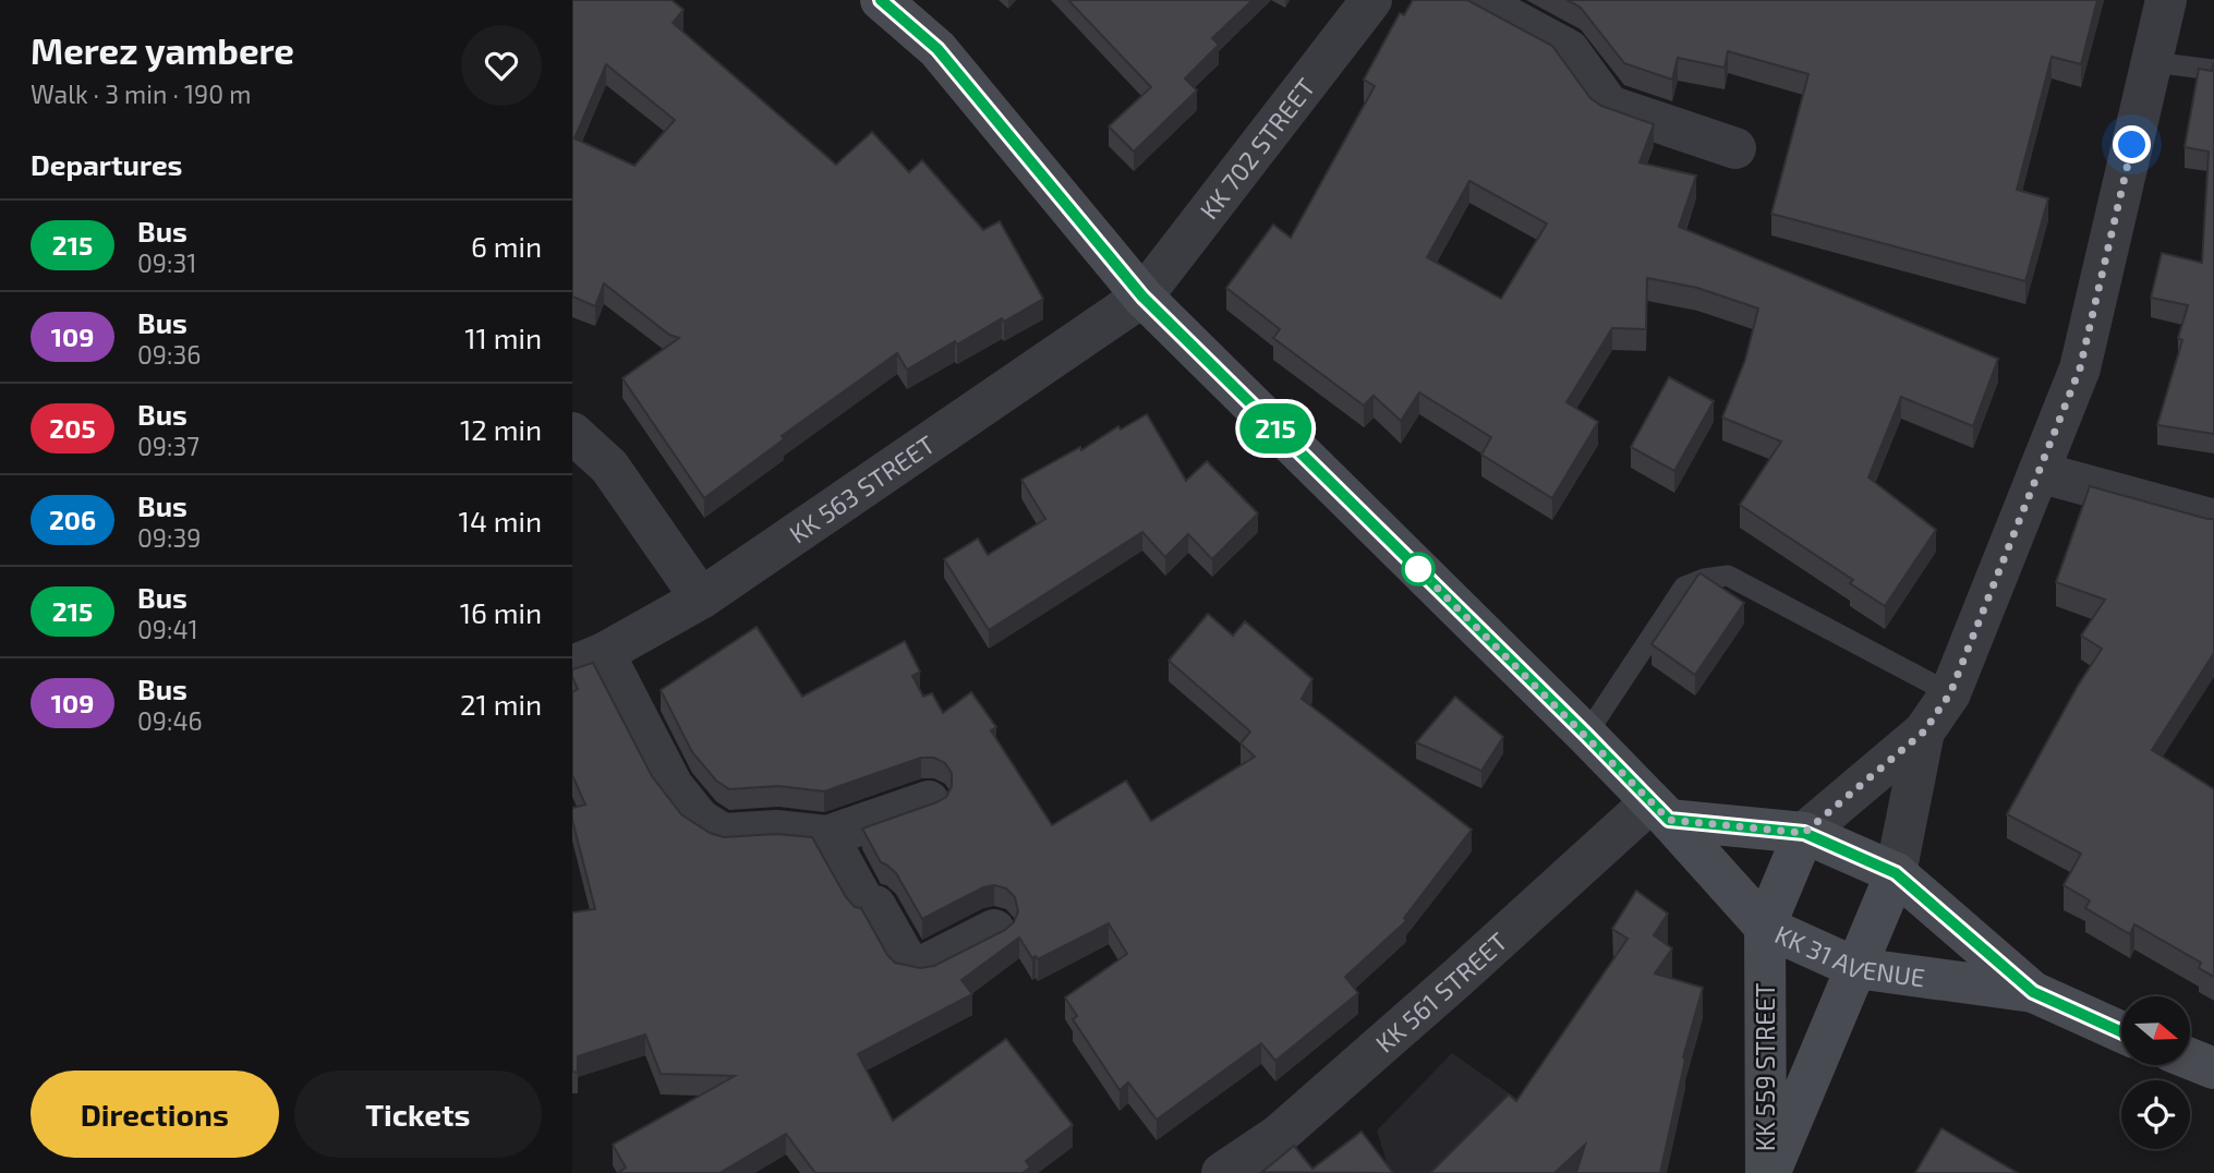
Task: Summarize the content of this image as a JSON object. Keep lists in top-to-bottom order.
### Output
{
  "streets": {
    "main road": ["KK 31 AVENUE", "KK 559 STREET"],
    "street": ["KK 702 STREET", "KK 563 STREET", "KK 561 STREET"]
  },
  "crossings": [
    ["KK 702 STREET", "KK 563 STREET"],
    ["KK 702 STREET", "KK 31 AVENUE"],
    ["KK 563 STREET", "KK 31 AVENUE"],
    ["KK 31 AVENUE", "KK 561 STREET"],
    ["KK 31 AVENUE", "KK 559 STREET"]
  ],
  "lines": ["bus line 215"],
  "north": "right",
  "page": {
    "heading": [
      ["Merez yambere", "Walk · 3 min · 190 m"],
      "Departures"
    ],
    "on_map": "215",
    "list": [
      {
        "mark": "215",
        "name": "Bus",
        "note": "09:31",
        "value": "6 min"
      },
      {
        "mark": "109",
        "name": "Bus",
        "note": "09:36",
        "value": "11 min"
      },
      {
        "mark": "205",
        "name": "Bus",
        "note": "09:37",
        "value": "12 min"
      },
      {
        "mark": "206",
        "name": "Bus",
        "note": "09:39",
        "value": "14 min"
      },
      {
        "mark": "215",
        "name": "Bus",
        "note": "09:41",
        "value": "16 min"
      },
      {
        "mark": "109",
        "name": "Bus",
        "note": "09:46",
        "value": "21 min"
      }
    ],
    "buttons": ["Directions", "Tickets"]
  }
}
